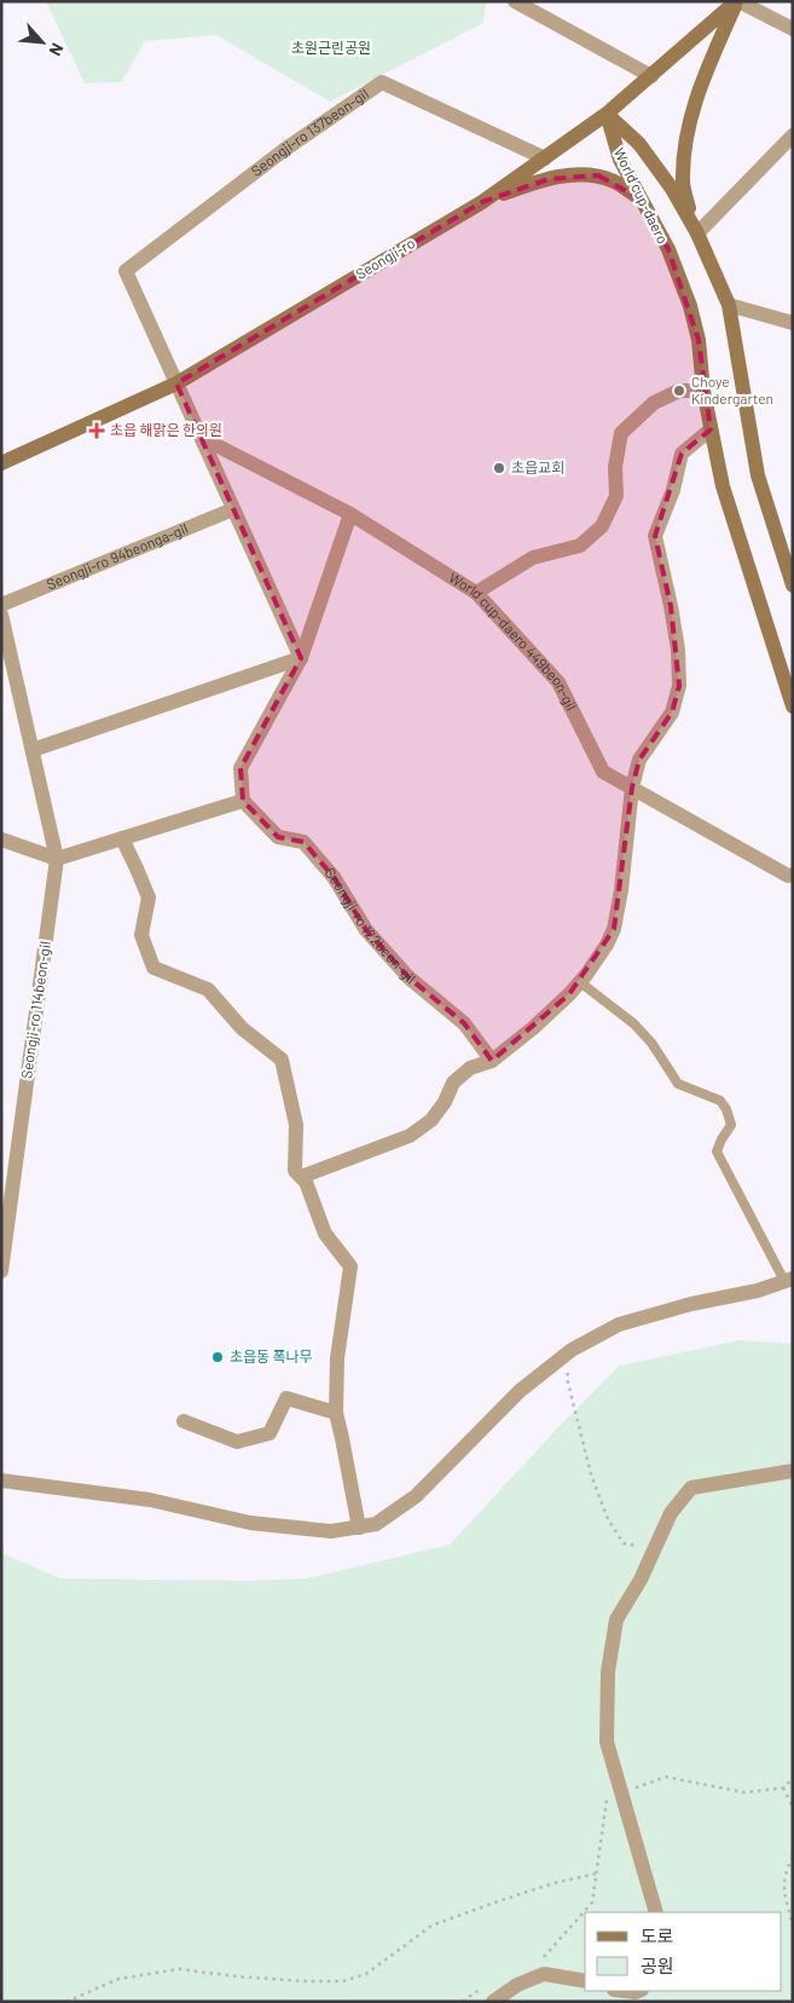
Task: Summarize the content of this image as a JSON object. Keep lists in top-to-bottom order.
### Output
{
  "streets": {
    "main road": ["World cup-daero", "Seongji-ro"],
    "street": [
      "Seongji-ro 137beon-gil",
      "Seongji-ro 94beonga-gil",
      "World cup-daero 449beon-gil",
      "Seongji-ro 122beon-gil",
      "Seongji-ro 114beon-gil"
    ]
  },
  "crossings": [
    ["Seongji-ro 137beon-gil", "Seongji-ro"],
    ["World cup-daero", "Seongji-ro"]
  ],
  "parks": ["초원근린공원"],
  "places": {
    "other": ["Choye Kindergarten", "초읍교회", "초읍동 폭나무"],
    "health": ["초읍 해맑은 한의원"]
  },
  "legend": ["도로", "공원"],
  "north": "bottom right"
}
